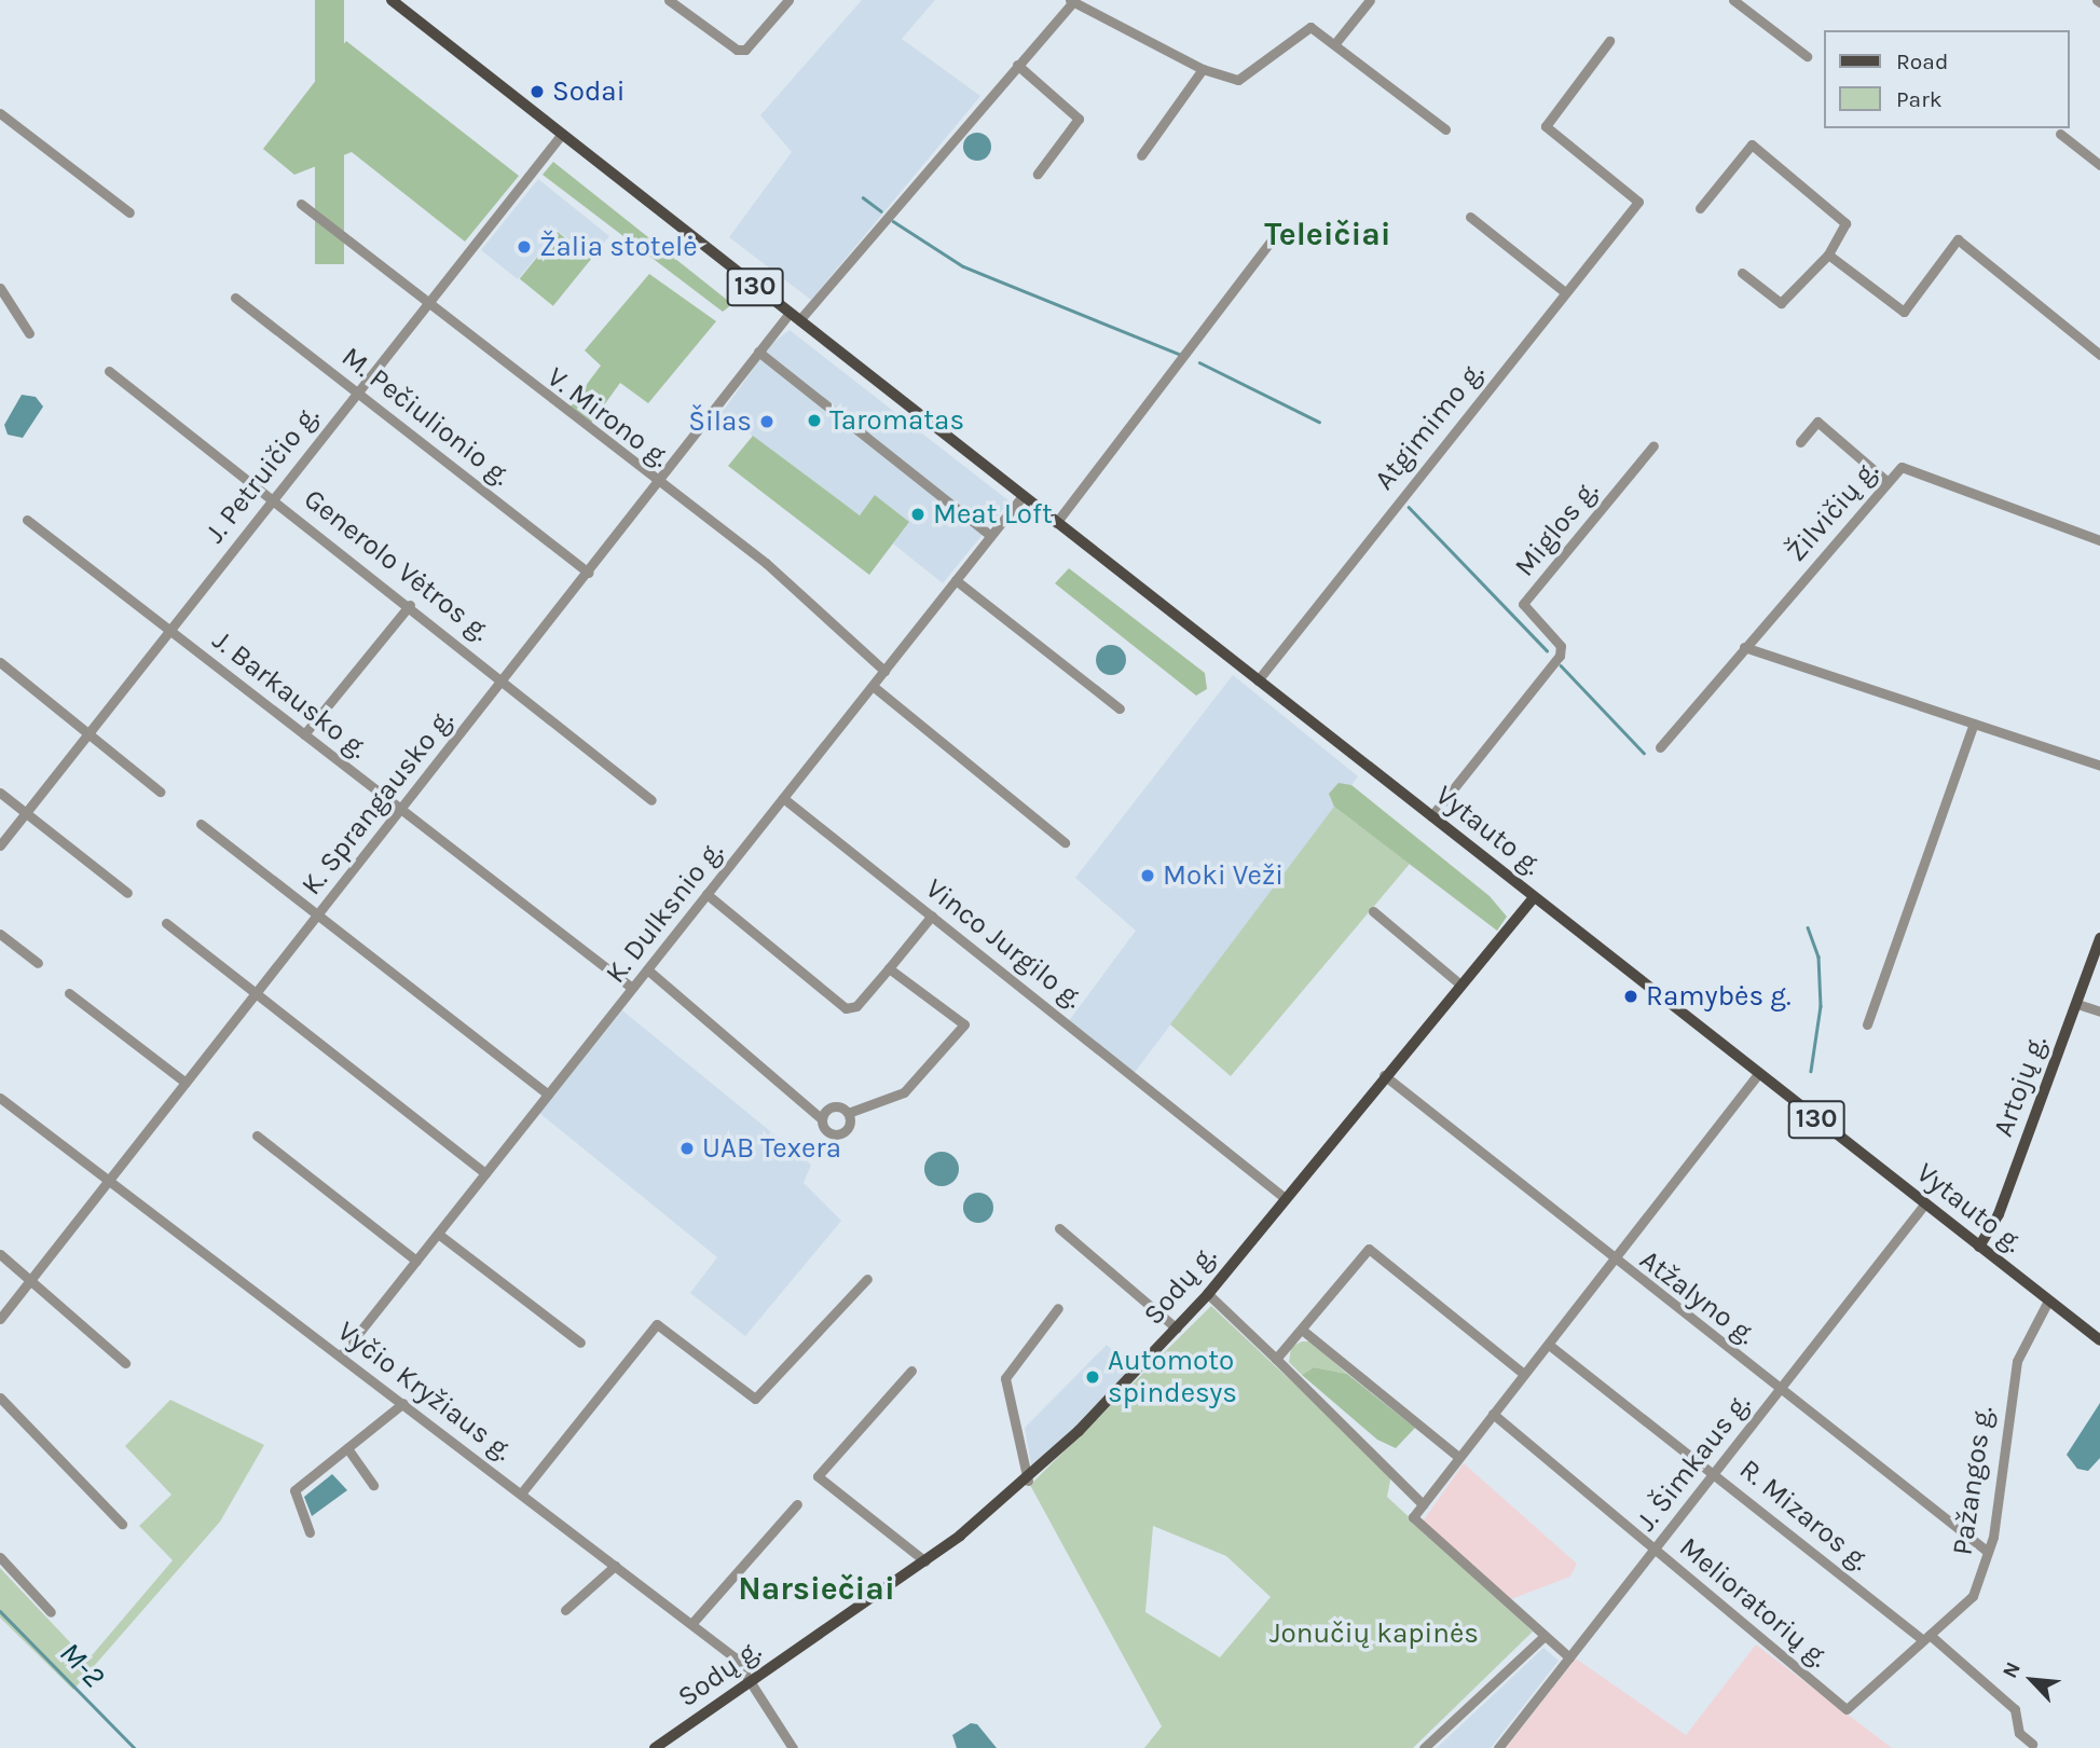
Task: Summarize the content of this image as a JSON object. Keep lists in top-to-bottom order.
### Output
{
  "streets": {
    "main road": [
      "130",
      "Vytauto g.",
      "Artojų g.",
      "Sodų g."
    ],
    "street": [
      "M. Pečiulionio g.",
      "V. Mirono g.",
      "Atgimimo g.",
      "J. Petruičio g.",
      "Žilvičių g.",
      "Miglos g.",
      "Generolo Vėtros g.",
      "J. Barkausko g.",
      "K. Sprangausko g.",
      "K. Dulksnio g.",
      "Vinco Jurgilo g.",
      "Atžalyno g.",
      "Vyčio Kryžiaus g.",
      "J. Šimkaus g.",
      "Pažangos g.",
      "R. Mizaros g.",
      "Melioratorių g."
    ]
  },
  "crossings": [
    ["130", "J. Petruičio g."],
    ["130", "K. Sprangausko g."],
    ["130", "Vytauto g."],
    ["M. Pečiulionio g.", "J. Petruičio g."],
    ["M. Pečiulionio g.", "K. Sprangausko g."],
    ["V. Mirono g.", "J. Petruičio g."],
    ["V. Mirono g.", "K. Sprangausko g."],
    ["V. Mirono g.", "K. Dulksnio g."],
    ["Atgimimo g.", "Vytauto g."],
    ["J. Petruičio g.", "Generolo Vėtros g."],
    ["J. Petruičio g.", "J. Barkausko g."],
    ["Miglos g.", "Vytauto g."],
    ["Generolo Vėtros g.", "K. Sprangausko g."],
    ["J. Barkausko g.", "K. Sprangausko g."],
    ["J. Barkausko g.", "K. Dulksnio g."],
    ["K. Sprangausko g.", "Vytauto g."],
    ["K. Sprangausko g.", "Vyčio Kryžiaus g."],
    ["Vytauto g.", "K. Dulksnio g."],
    ["Vytauto g.", "Artojų g."],
    ["Vytauto g.", "Sodų g."],
    ["Vytauto g.", "J. Šimkaus g."],
    ["Vytauto g.", "Pažangos g."],
    ["K. Dulksnio g.", "Vinco Jurgilo g."],
    ["K. Dulksnio g.", "Vyčio Kryžiaus g."],
    ["Vinco Jurgilo g.", "Sodų g."],
    ["Sodų g.", "Atžalyno g."],
    ["Sodų g.", "Vyčio Kryžiaus g."],
    ["Atžalyno g.", "J. Šimkaus g."],
    ["Atžalyno g.", "Pažangos g."],
    ["J. Šimkaus g.", "R. Mizaros g."],
    ["J. Šimkaus g.", "Melioratorių g."],
    ["Pažangos g.", "R. Mizaros g."],
    ["Pažangos g.", "Melioratorių g."]
  ],
  "districts": ["Teleičiai", "Narsiečiai"],
  "water": ["M-2"],
  "parks": ["Jonučių kapinės"],
  "places": [
    "Sodai",
    "Žalia stotelė",
    "Taromatas",
    "Šilas",
    "Meat Loft",
    "Moki Veži",
    "Ramybės g.",
    "UAB Texera",
    "Automoto spindesys"
  ],
  "legend": ["Road", "Park"],
  "north": "top left"
}
